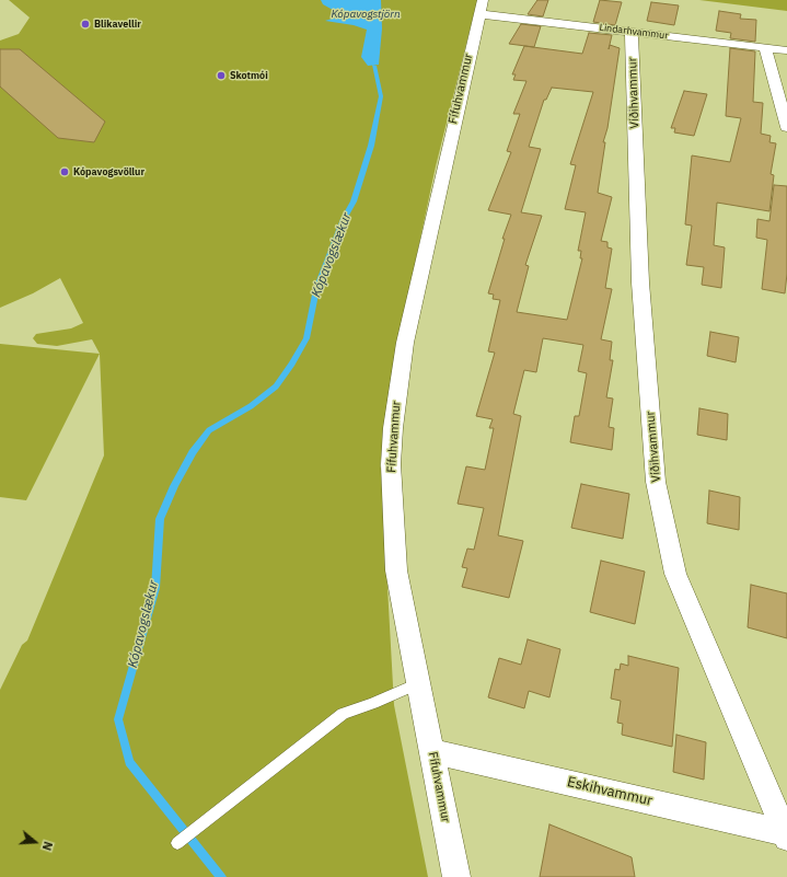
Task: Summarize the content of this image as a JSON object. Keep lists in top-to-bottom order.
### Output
{
  "streets": {
    "street": [
      "Lindarhvammur",
      "Fífuhvammur",
      "Víðihvammur",
      "Eskihvammur"
    ]
  },
  "crossings": [
    ["Lindarhvammur", "Fífuhvammur"],
    ["Lindarhvammur", "Víðihvammur"],
    ["Fífuhvammur", "Eskihvammur"],
    ["Víðihvammur", "Eskihvammur"]
  ],
  "water": ["Kópavogstjörn", "Kópavogslækur"],
  "places": ["Blikavellir", "Skotmói", "Kópavogsvöllur"],
  "north": "right"
}
